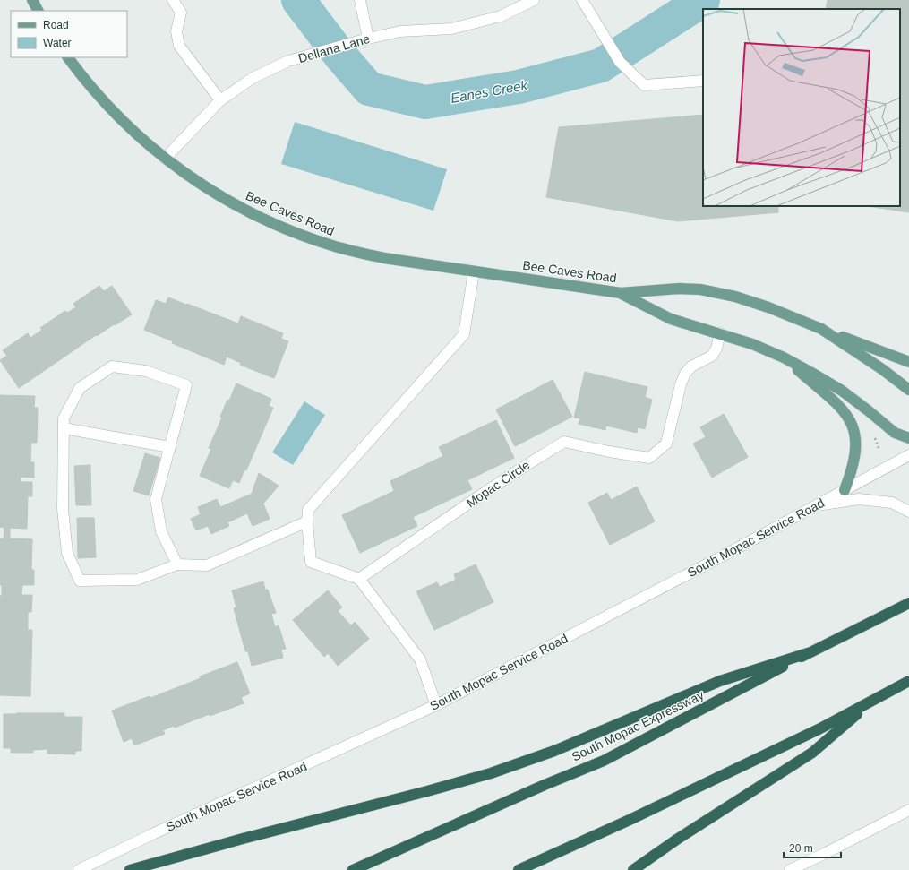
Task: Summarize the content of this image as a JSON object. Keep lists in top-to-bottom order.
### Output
{
  "streets": {
    "highway": ["South Mopac Expressway"],
    "main road": [
      "Dellana Lane",
      "Bee Caves Road",
      "Mopac Circle",
      "South Mopac Service Road"
    ]
  },
  "crossings": [
    ["Dellana Lane", "Bee Caves Road"],
    ["Bee Caves Road", "Mopac Circle"]
  ],
  "water": ["Eanes Creek"],
  "legend": ["Road", "Water"],
  "scale_bar": "20 m"
}
